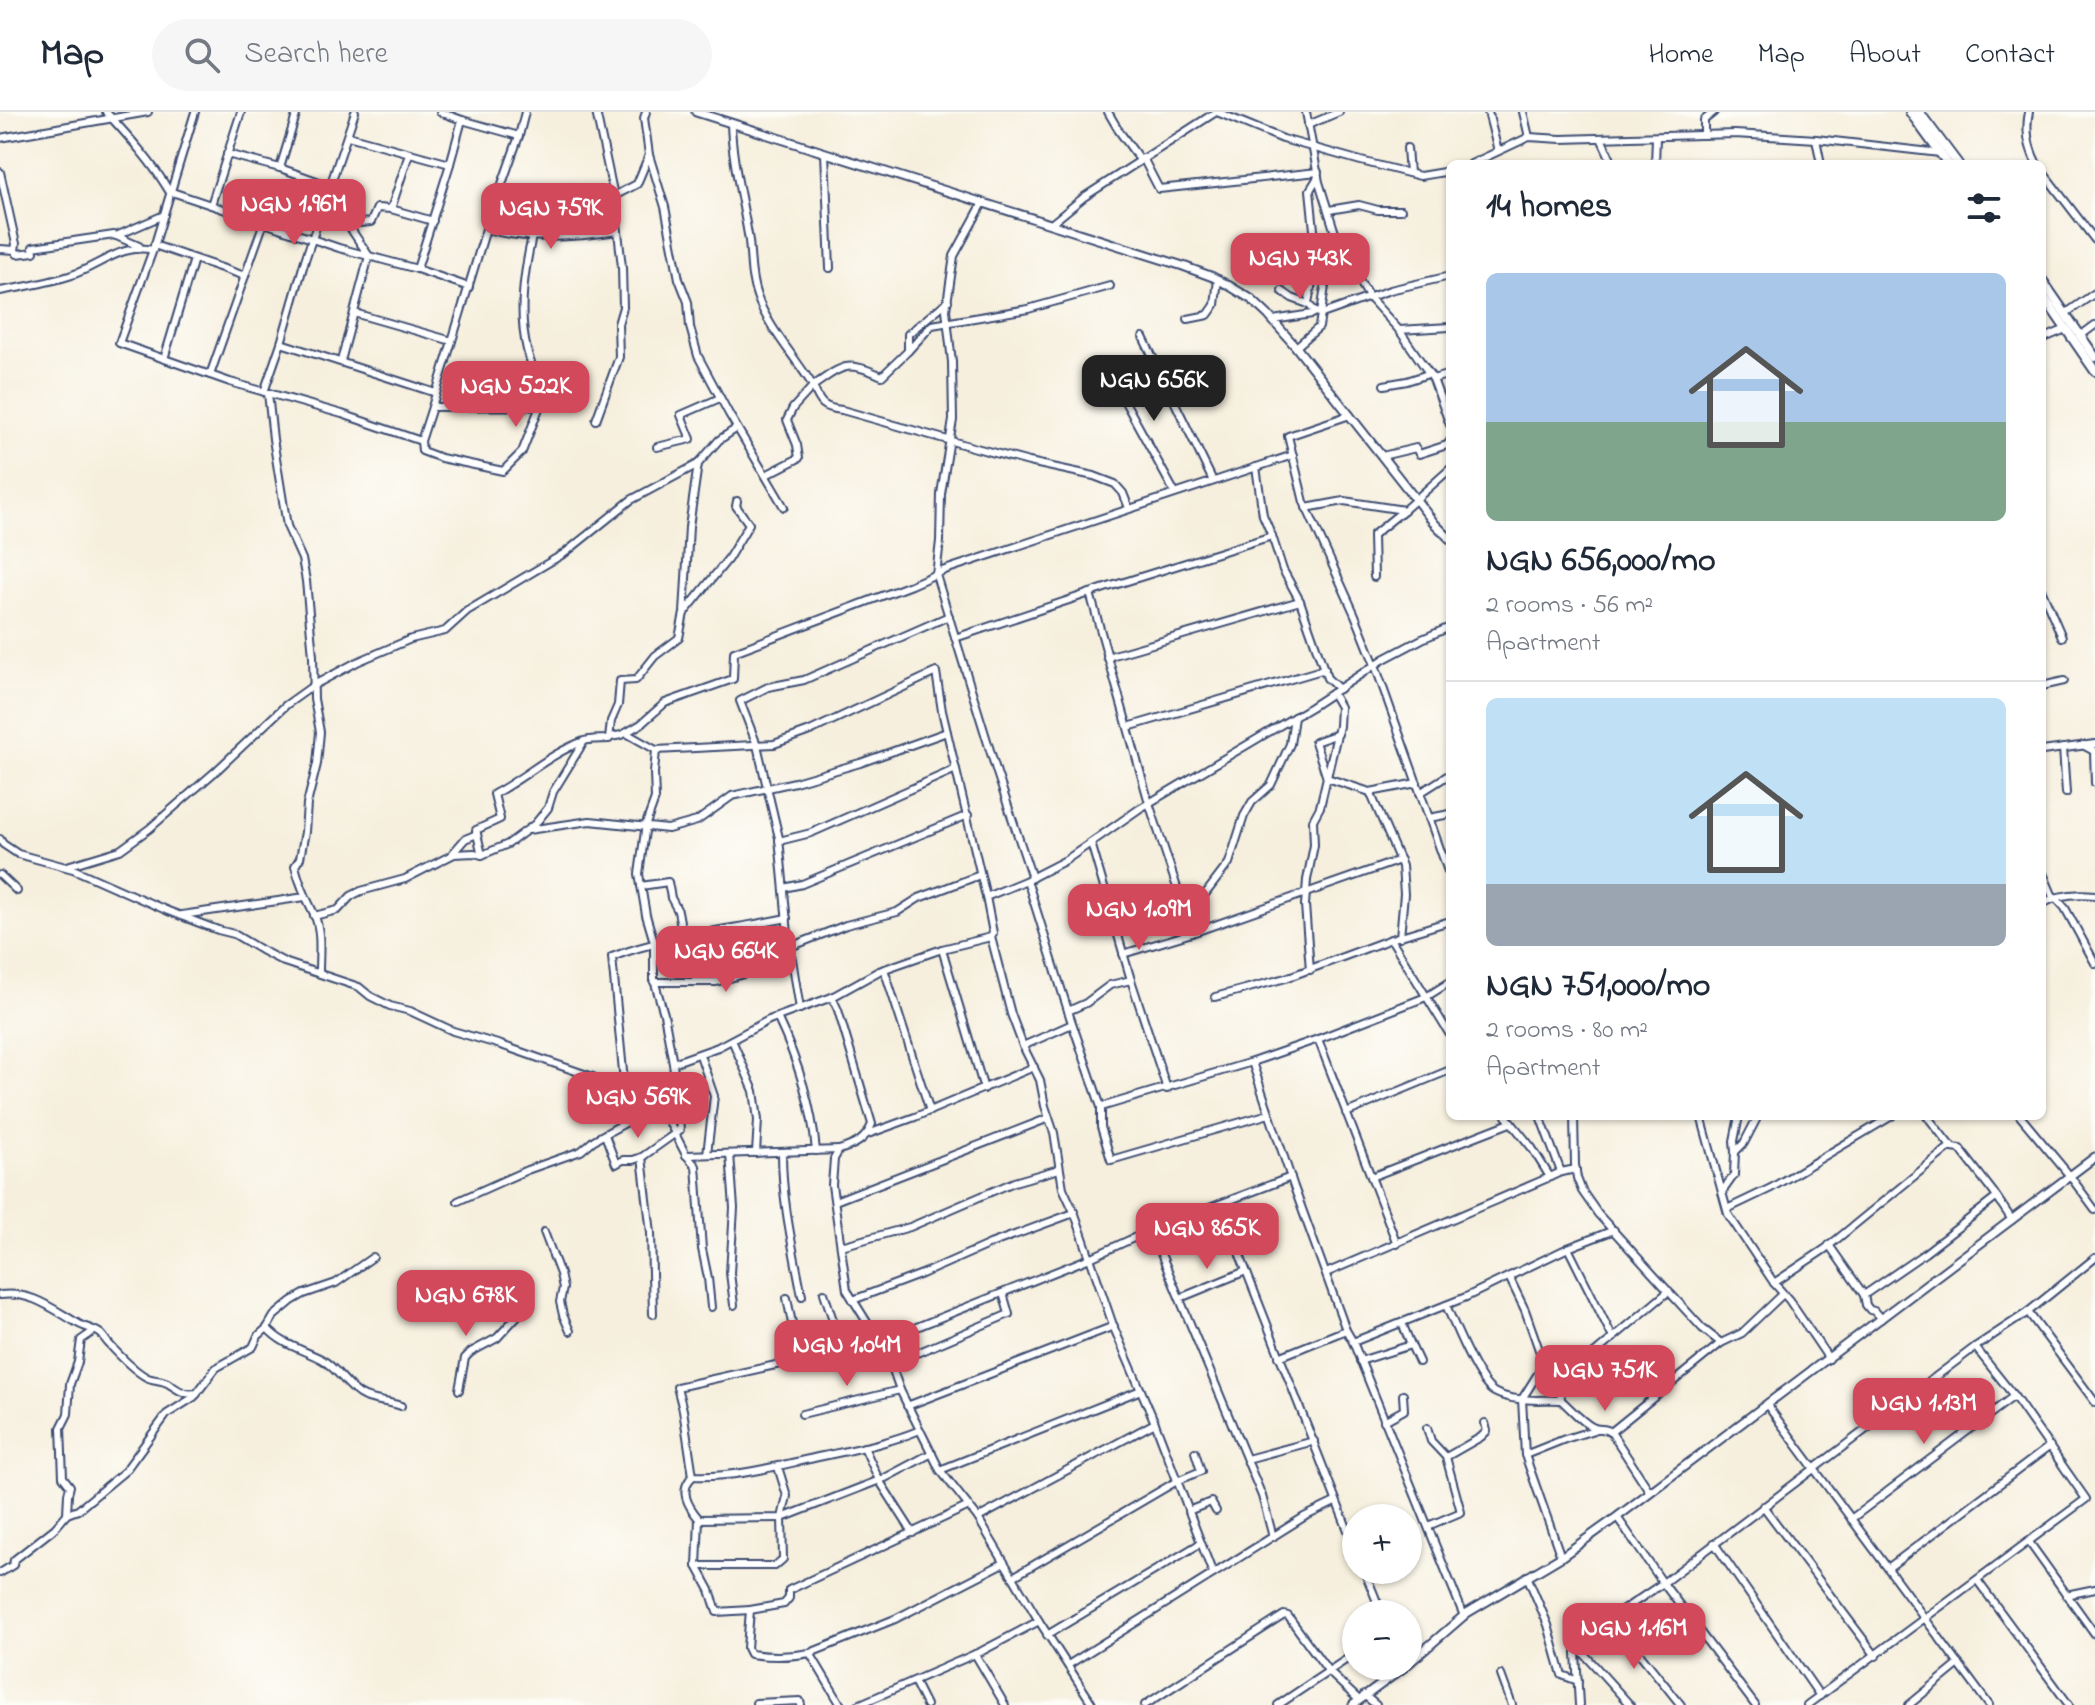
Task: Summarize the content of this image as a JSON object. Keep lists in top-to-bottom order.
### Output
{
  "page": {
    "header": "Map",
    "search": "Search here",
    "nav": [
      "Home",
      "Map",
      "About",
      "Contact"
    ],
    "heading": "14 homes",
    "price": [
      "NGN 1.96M",
      "NGN 759K",
      "NGN 743K",
      "NGN 656K",
      "NGN 522K",
      "NGN 1.09M",
      "NGN 664K",
      "NGN 569K",
      "NGN 865K",
      "NGN 678K",
      "NGN 1.04M",
      "NGN 751K",
      "NGN 1.13M",
      "NGN 1.16M"
    ],
    "list": [
      {
        "name": "NGN 656,000/mo",
        "note": "2 rooms · 56 m² · Apartment"
      },
      {
        "name": "NGN 751,000/mo",
        "note": "2 rooms · 80 m² · Apartment"
      }
    ],
    "map_buttons": ["+", "−"]
  }
}
